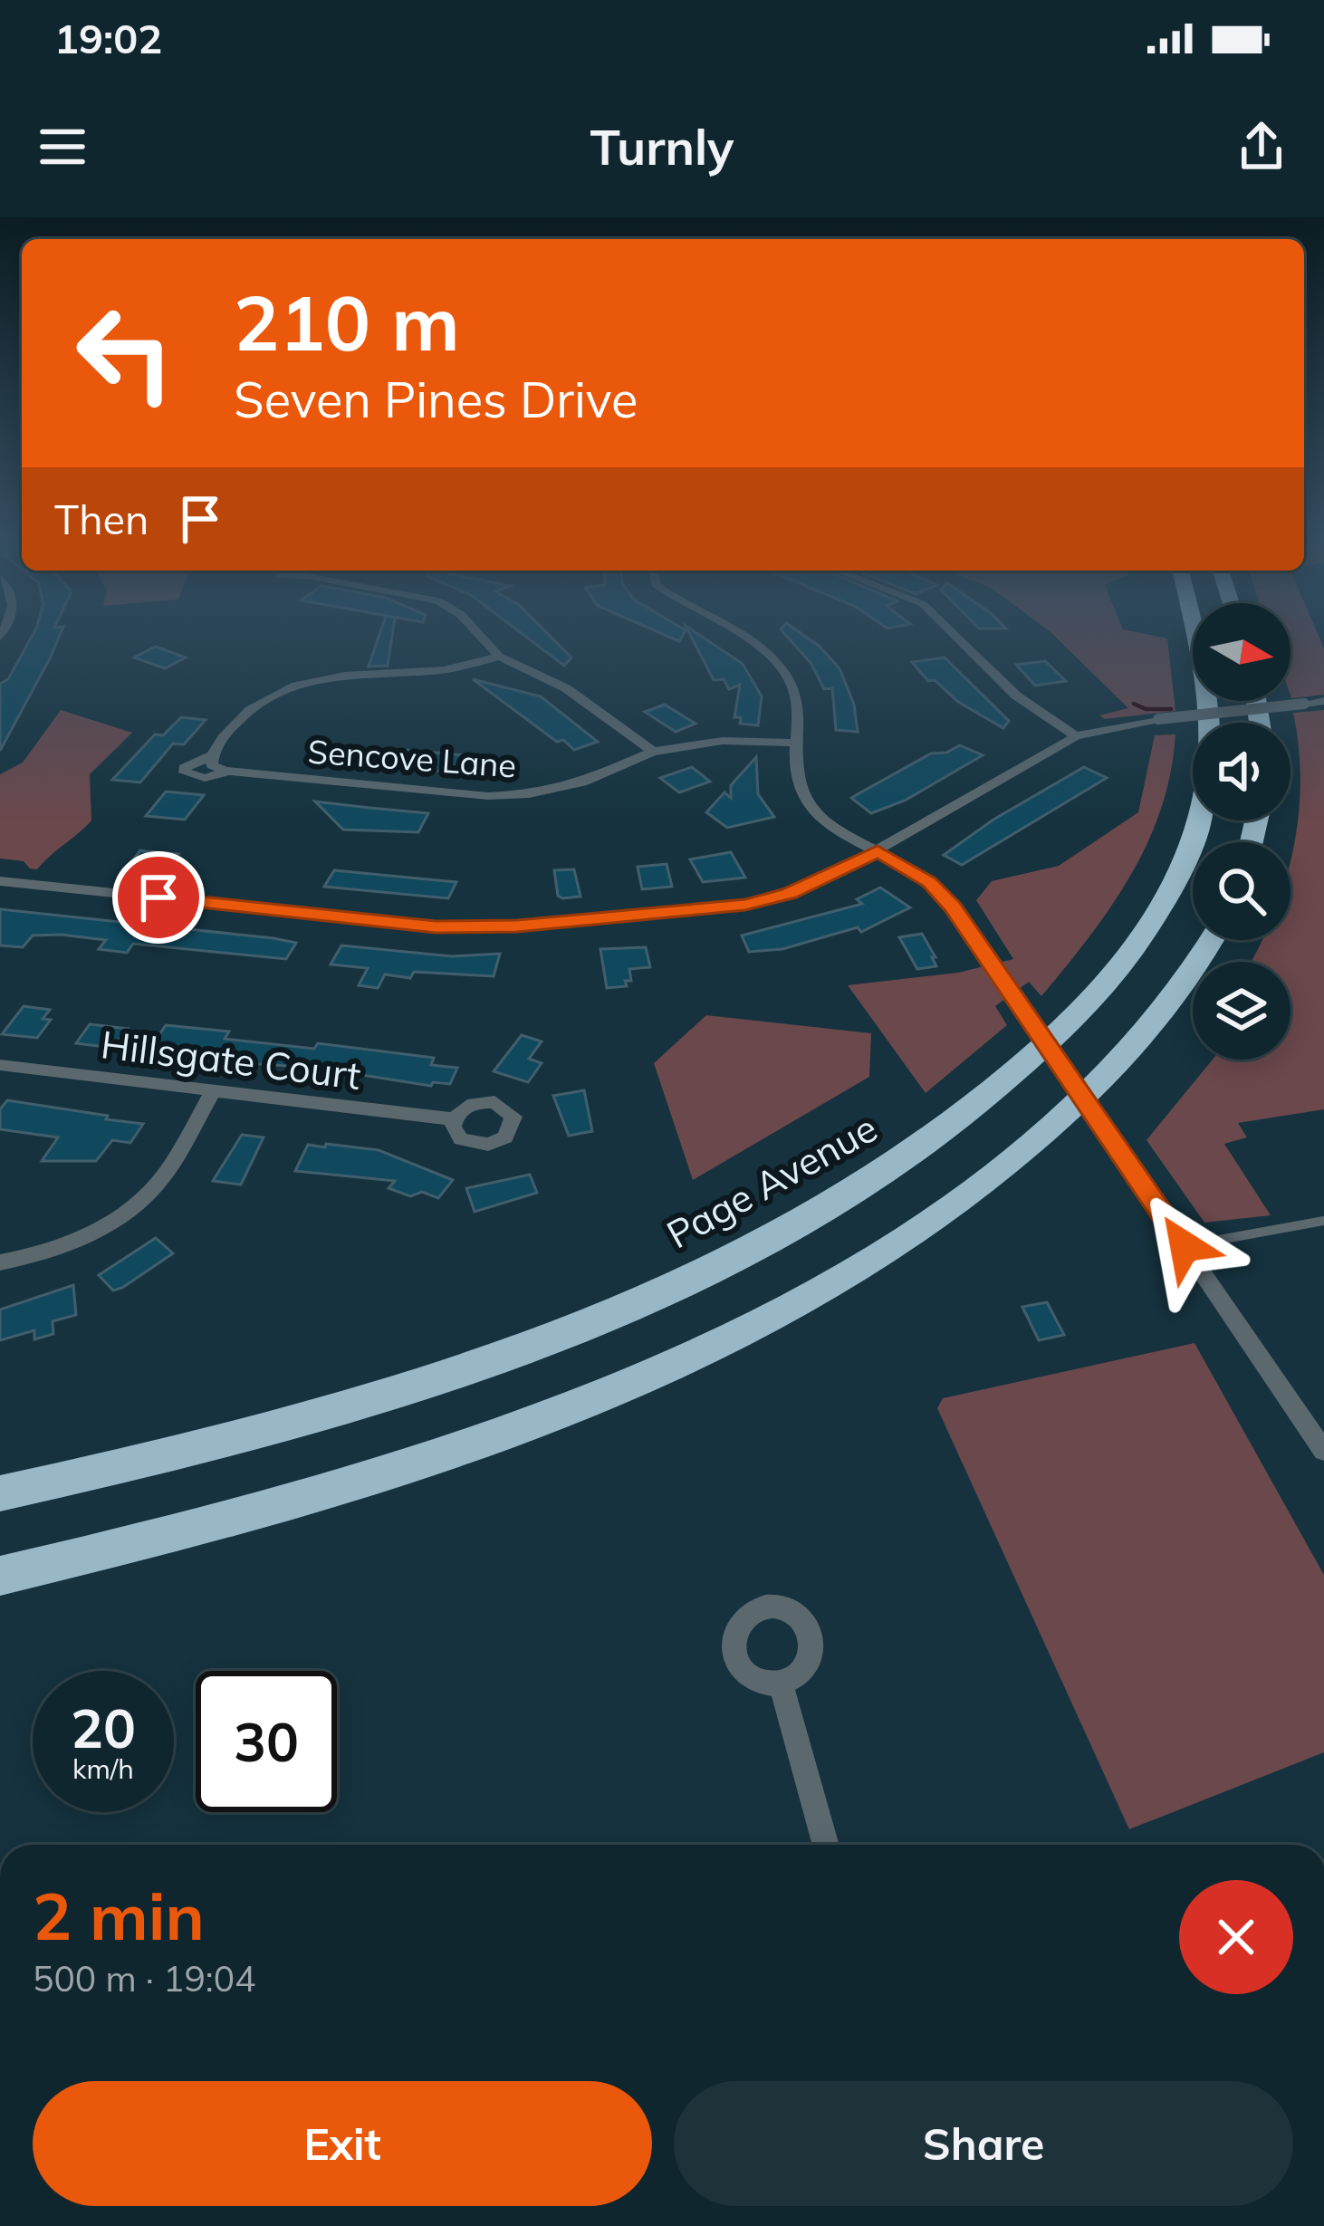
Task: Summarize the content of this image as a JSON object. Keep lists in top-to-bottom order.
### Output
{
  "streets": {
    "highway": ["Page Avenue"],
    "street": ["Sencove Lane", "Hillsgate Court"]
  },
  "north": "right",
  "page": {
    "status": "19:02",
    "header": "Turnly",
    "turn": ["210 m", "Seven Pines Drive"],
    "then": "Then",
    "speed": "20 km/h",
    "limit": "30",
    "heading": ["2 min", "500 m · 19:04"],
    "buttons": ["Exit", "Share"]
  }
}
